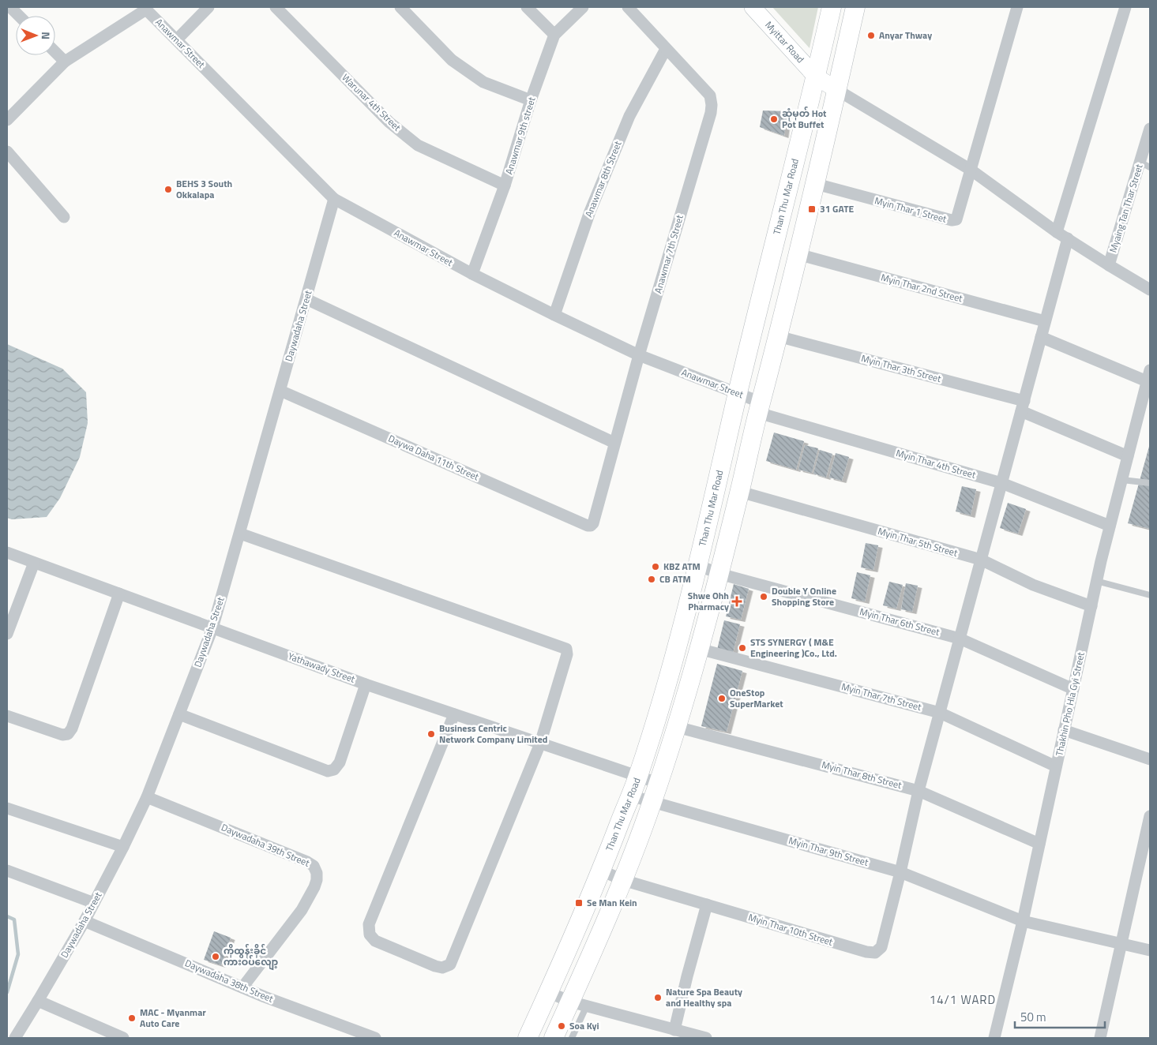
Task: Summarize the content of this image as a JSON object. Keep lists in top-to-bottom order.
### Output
{
  "streets": {
    "main road": ["Myittar Road", "Than Thu Mar Road"],
    "street": [
      "Anawmar Street",
      "Warunar 4th Street",
      "Anawmar 9th street",
      "Anawmar 8th Street",
      "Myaing Tan Thar Street",
      "Myin Thar 1 Street",
      "Anawmar 7th Street",
      "Myin Thar 2nd Street",
      "Daywadaha Street",
      "Myin Thar 3th Street",
      "Daywa Daha 11th Street",
      "Myin Thar 4th Street",
      "Myin Thar 5th Street",
      "Myin Thar 6th Street",
      "Yathawady Street",
      "Myin Thar 7th Street",
      "Thakhin Pho Hla Gyi Street",
      "Myin Thar 8th Street",
      "Daywadaha 39th Street",
      "Myin Thar 9th Street",
      "Myin Thar 10th Street",
      "Daywadaha 38th Street"
    ]
  },
  "crossings": [
    ["Myittar Road", "Than Thu Mar Road"],
    ["Anawmar Street", "Anawmar 9th street"],
    ["Anawmar Street", "Anawmar 8th Street"],
    ["Anawmar Street", "Than Thu Mar Road"],
    ["Anawmar Street", "Anawmar 7th Street"],
    ["Anawmar Street", "Daywadaha Street"],
    ["Anawmar Street", "Myin Thar 4th Street"],
    ["Warunar 4th Street", "Anawmar 9th street"],
    ["Anawmar 8th Street", "Anawmar 7th Street"],
    ["Than Thu Mar Road", "Myin Thar 6th Street"],
    ["Than Thu Mar Road", "Yathawady Street"],
    ["Than Thu Mar Road", "Myin Thar 9th Street"],
    ["Than Thu Mar Road", "Myin Thar 10th Street"],
    ["Anawmar 7th Street", "Daywa Daha 11th Street"],
    ["Daywadaha Street", "Daywa Daha 11th Street"],
    ["Daywadaha Street", "Yathawady Street"],
    ["Daywadaha Street", "Daywadaha 39th Street"],
    ["Daywadaha Street", "Daywadaha 38th Street"],
    ["Myin Thar 3th Street", "Thakhin Pho Hla Gyi Street"],
    ["Myin Thar 4th Street", "Thakhin Pho Hla Gyi Street"],
    ["Myin Thar 5th Street", "Thakhin Pho Hla Gyi Street"],
    ["Myin Thar 6th Street", "Thakhin Pho Hla Gyi Street"],
    ["Myin Thar 7th Street", "Thakhin Pho Hla Gyi Street"],
    ["Thakhin Pho Hla Gyi Street", "Myin Thar 8th Street"],
    ["Thakhin Pho Hla Gyi Street", "Myin Thar 9th Street"],
    ["Daywadaha 39th Street", "Daywadaha 38th Street"],
    ["Myin Thar 9th Street", "Myin Thar 10th Street"]
  ],
  "districts": ["14/1 WARD"],
  "places": {
    "other": [
      "Anyar Thway",
      "ဆုံမှတ် Hot Pot Buffet",
      "BEHS 3 South Okkalapa",
      "KBZ ATM",
      "CB ATM",
      "Double Y Online Shopping Store",
      "STS SYNERGY ( M&E Engineering )Co., Ltd.",
      "OneStop SuperMarket",
      "Business Centric Network Company Limited",
      "ကိုထွန်းခိုင် ကားဝပ်လျော့",
      "Nature Spa Beauty and Healthy spa",
      "MAC - Myanmar Auto Care",
      "Soa Kyi"
    ],
    "transit": ["31 GATE", "Se Man Kein"],
    "health": ["Shwe Ohh Pharmacy"]
  },
  "scale_bar": "50 m",
  "north": "right"
}
